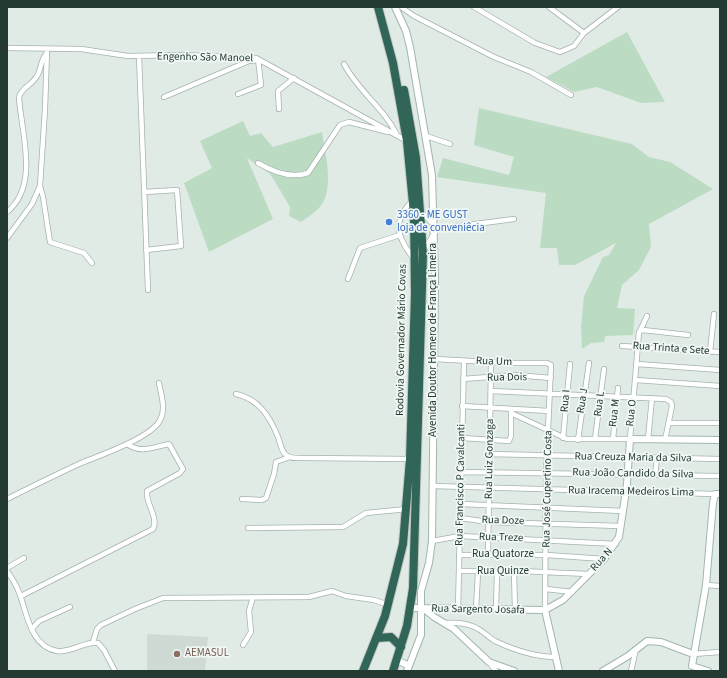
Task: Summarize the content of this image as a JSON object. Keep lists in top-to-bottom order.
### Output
{
  "streets": {
    "highway": ["Rodovia Governador Mário Covas"],
    "street": [
      "Engenho São Manoel",
      "Avenida Doutor Homero de França Limeira",
      "Rua Trinta e Sete",
      "Rua Um",
      "Rua Dois",
      "Rua I",
      "Rua J",
      "Rua L",
      "Rua M",
      "Rua O",
      "Rua Creuza Maria da Silva",
      "Rua Luiz Gonzaga",
      "Rua João Candido da Silva",
      "Rua Francisco P Cavalcanti",
      "Rua José Cupertino Costa",
      "Rua Iracema Medeiros Lima",
      "Rua Doze",
      "Rua Treze",
      "Rua Quatorze",
      "Rua N",
      "Rua Quinze",
      "Rua Sargento Josafa"
    ]
  },
  "crossings": [
    ["Engenho São Manoel", "Rodovia Governador Mário Covas"],
    ["Rodovia Governador Mário Covas", "Rua Sargento Josafa"],
    ["Avenida Doutor Homero de França Limeira", "Rua Um"],
    ["Avenida Doutor Homero de França Limeira", "Rua Iracema Medeiros Lima"],
    ["Avenida Doutor Homero de França Limeira", "Rua Treze"],
    ["Avenida Doutor Homero de França Limeira", "Rua Sargento Josafa"],
    ["Rua Trinta e Sete", "Rua O"],
    ["Rua Um", "Rua Luiz Gonzaga"],
    ["Rua Um", "Rua Francisco P Cavalcanti"],
    ["Rua Um", "Rua José Cupertino Costa"],
    ["Rua Dois", "Rua Luiz Gonzaga"],
    ["Rua Dois", "Rua Francisco P Cavalcanti"],
    ["Rua Dois", "Rua José Cupertino Costa"],
    ["Rua O", "Rua Creuza Maria da Silva"],
    ["Rua O", "Rua João Candido da Silva"],
    ["Rua O", "Rua Iracema Medeiros Lima"],
    ["Rua O", "Rua N"],
    ["Rua Creuza Maria da Silva", "Rua Luiz Gonzaga"],
    ["Rua Creuza Maria da Silva", "Rua José Cupertino Costa"],
    ["Rua Luiz Gonzaga", "Rua João Candido da Silva"],
    ["Rua Luiz Gonzaga", "Rua Iracema Medeiros Lima"],
    ["Rua Luiz Gonzaga", "Rua Doze"],
    ["Rua Luiz Gonzaga", "Rua Treze"],
    ["Rua Luiz Gonzaga", "Rua Quatorze"],
    ["Rua João Candido da Silva", "Rua Francisco P Cavalcanti"],
    ["Rua João Candido da Silva", "Rua José Cupertino Costa"],
    ["Rua Francisco P Cavalcanti", "Rua Iracema Medeiros Lima"],
    ["Rua Francisco P Cavalcanti", "Rua Doze"],
    ["Rua Francisco P Cavalcanti", "Rua Treze"],
    ["Rua Francisco P Cavalcanti", "Rua Quatorze"],
    ["Rua Francisco P Cavalcanti", "Rua Quinze"],
    ["Rua Francisco P Cavalcanti", "Rua Sargento Josafa"],
    ["Rua José Cupertino Costa", "Rua Iracema Medeiros Lima"],
    ["Rua José Cupertino Costa", "Rua Doze"],
    ["Rua José Cupertino Costa", "Rua Treze"],
    ["Rua José Cupertino Costa", "Rua Quatorze"],
    ["Rua José Cupertino Costa", "Rua N"],
    ["Rua José Cupertino Costa", "Rua Quinze"],
    ["Rua José Cupertino Costa", "Rua Sargento Josafa"],
    ["Rua Iracema Medeiros Lima", "Rua N"],
    ["Rua Doze", "Rua N"],
    ["Rua Treze", "Rua N"],
    ["Rua Quatorze", "Rua N"],
    ["Rua N", "Rua Quinze"],
    ["Rua N", "Rua Sargento Josafa"]
  ],
  "places": ["3360 - ME GUST loja de conveniêcia", "AEMASUL"]
}
